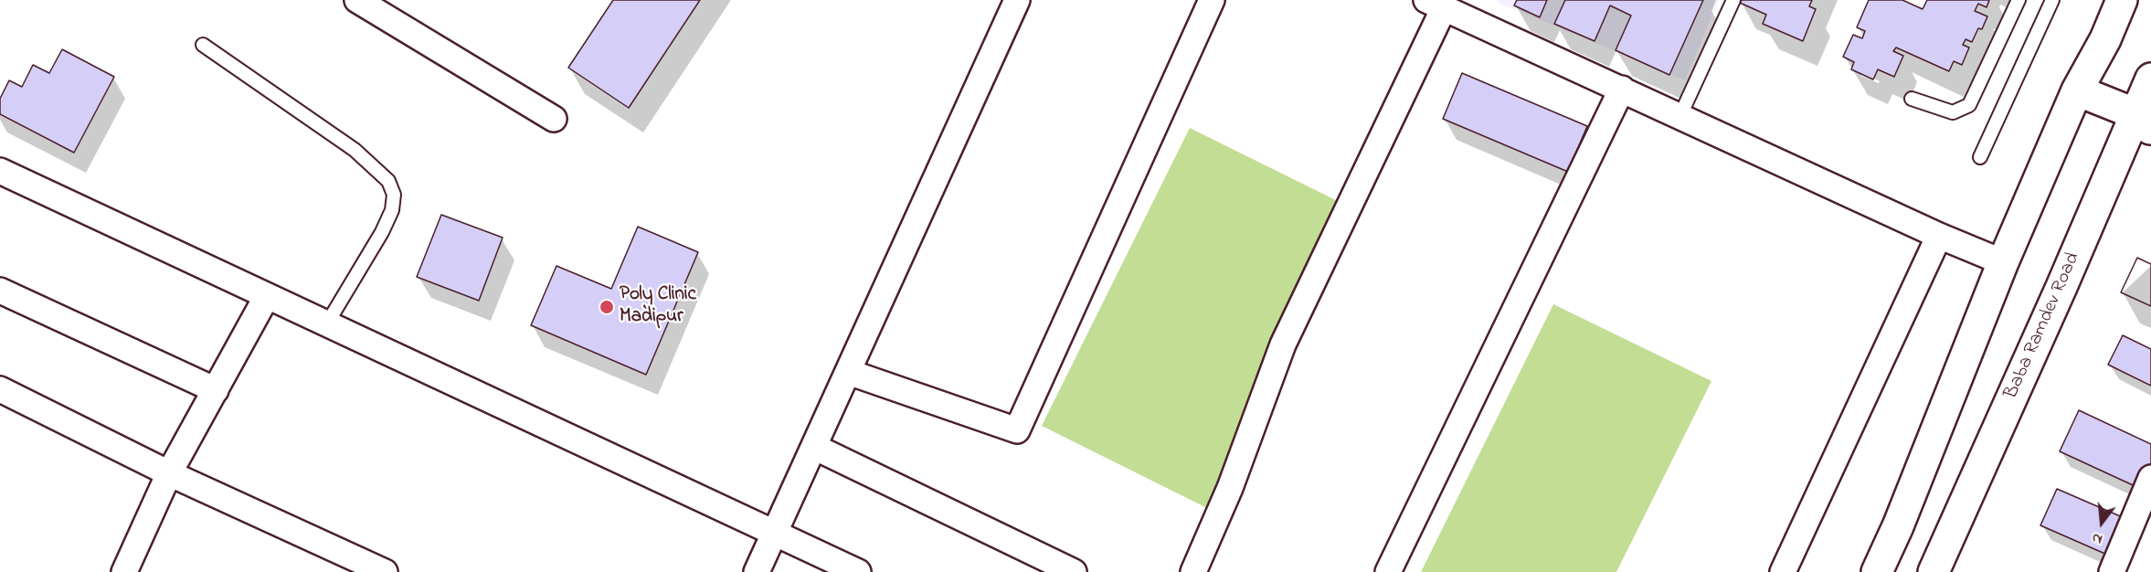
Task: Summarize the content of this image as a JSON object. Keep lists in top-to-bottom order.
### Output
{
  "streets": {
    "street": ["Baba Ramdev Road"]
  },
  "places": ["Poly Clinic Madipur"],
  "north": "bottom"
}
